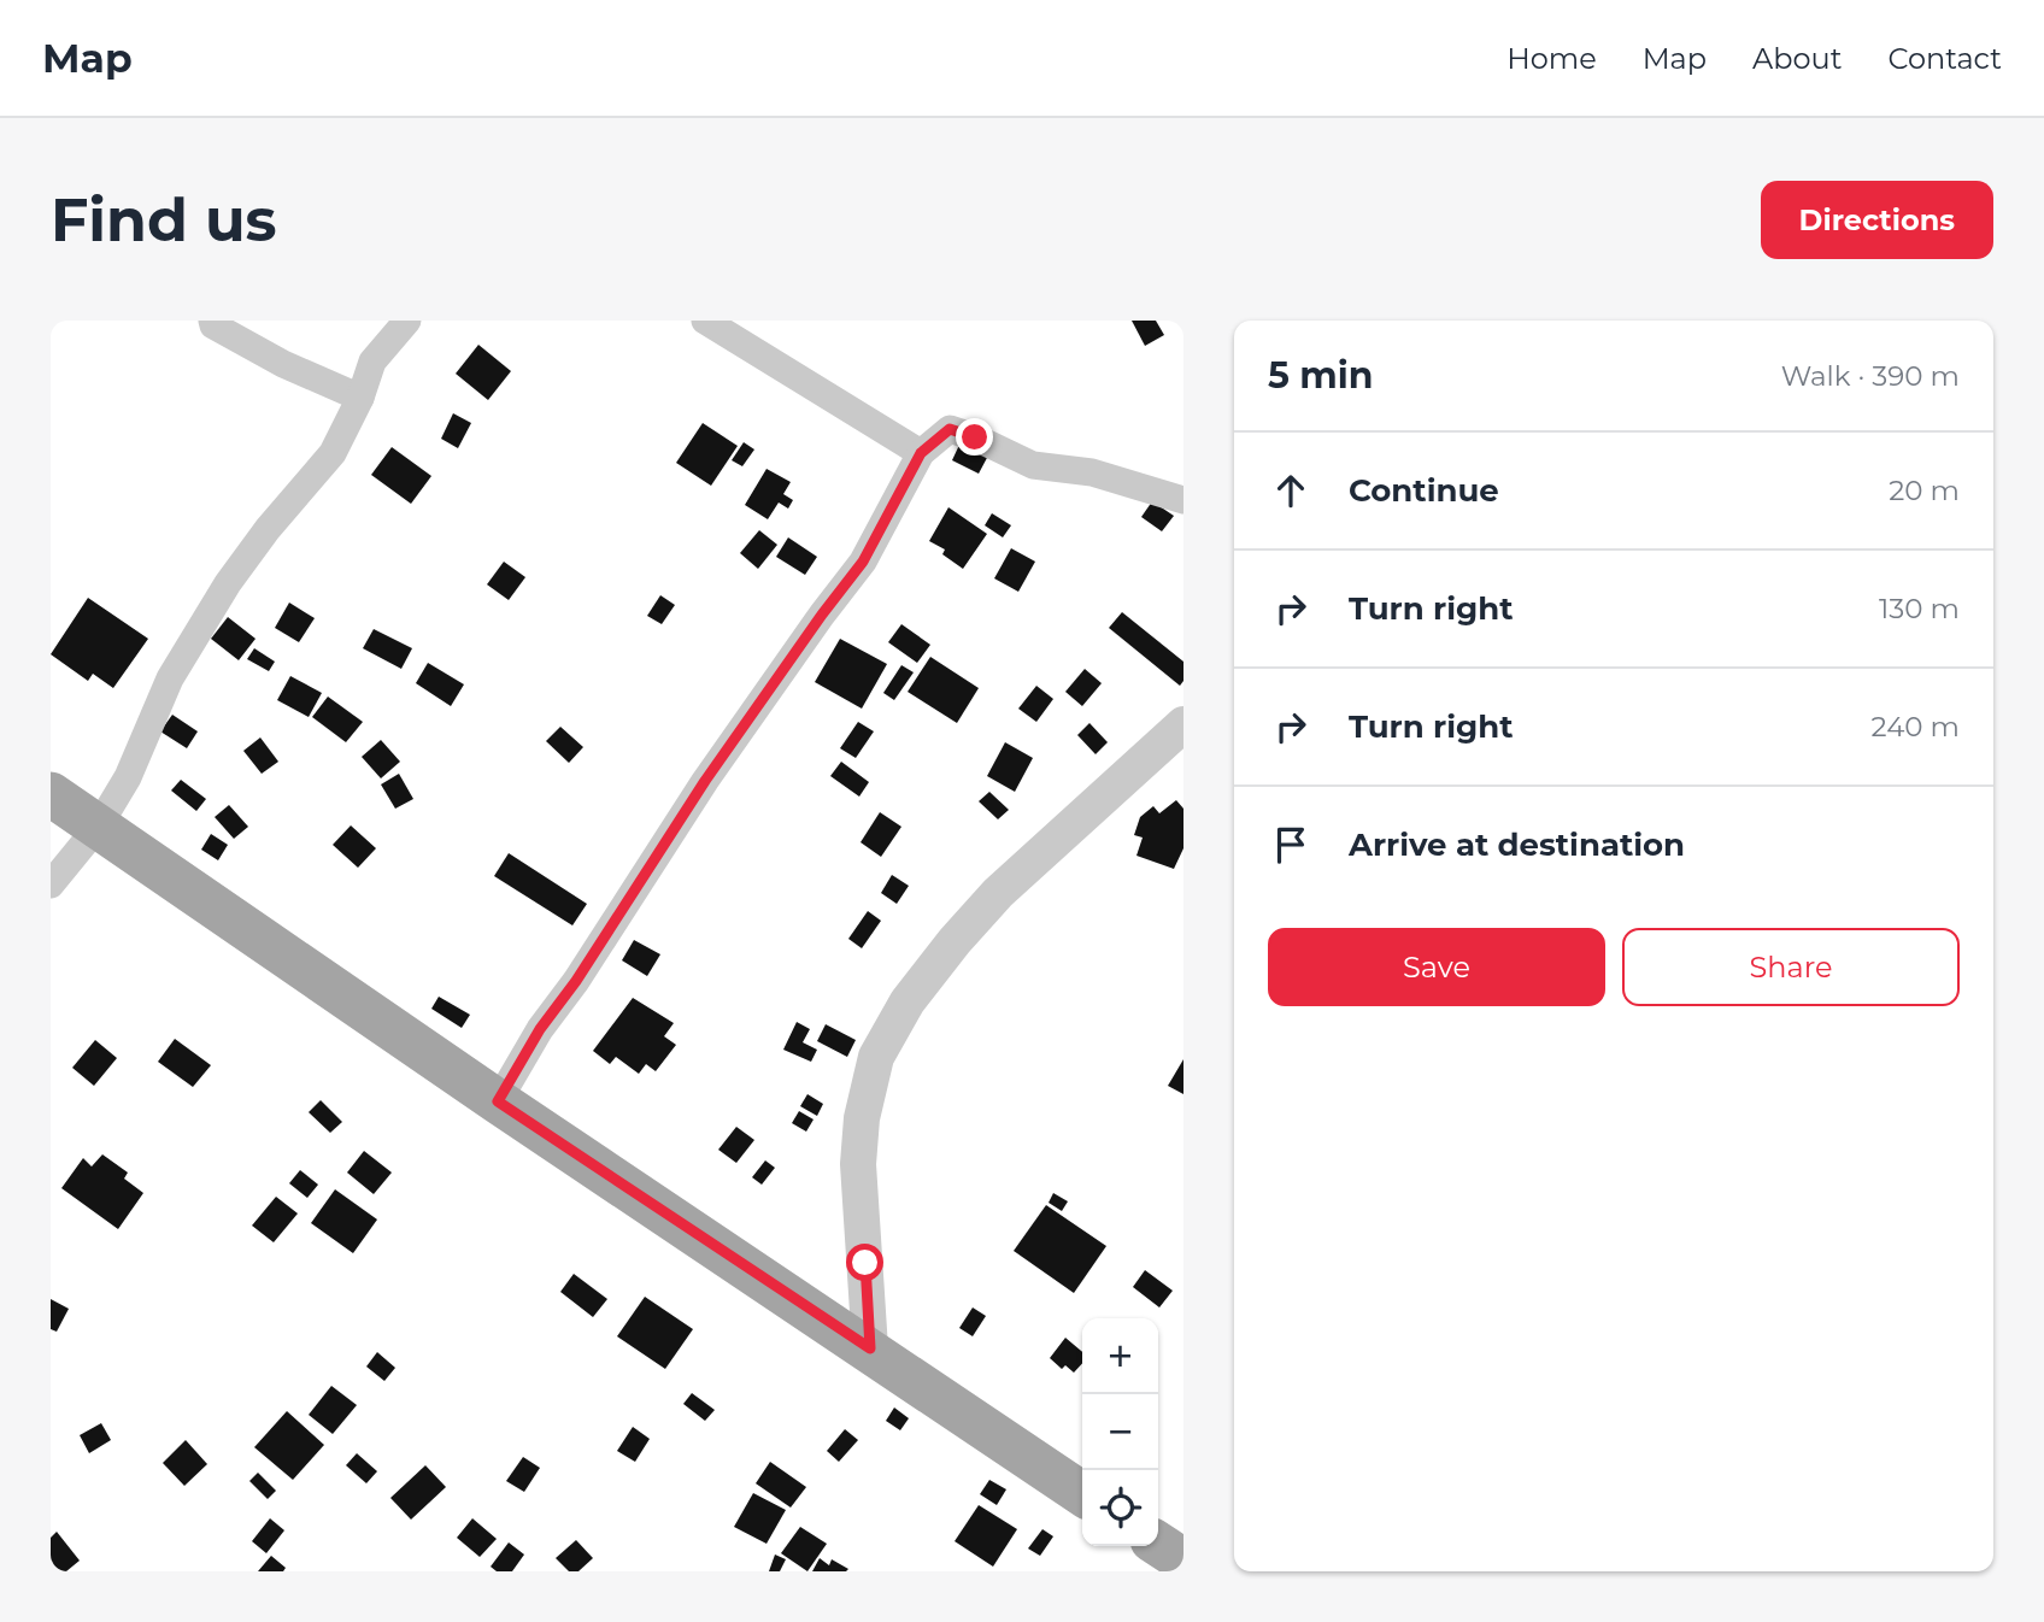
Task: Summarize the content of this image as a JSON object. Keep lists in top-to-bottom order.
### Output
{
  "page": {
    "header": "Map",
    "nav": [
      "Home",
      "Map",
      "About",
      "Contact"
    ],
    "buttons": [
      "Directions",
      ["Save", "Share"]
    ],
    "title": "Find us",
    "heading": ["5 min", "Walk · 390 m"],
    "list": [
      ["Continue", "20 m"],
      ["Turn right", "130 m"],
      ["Turn right", "240 m"],
      "Arrive at destination"
    ],
    "map_buttons": ["+", "−"]
  }
}
